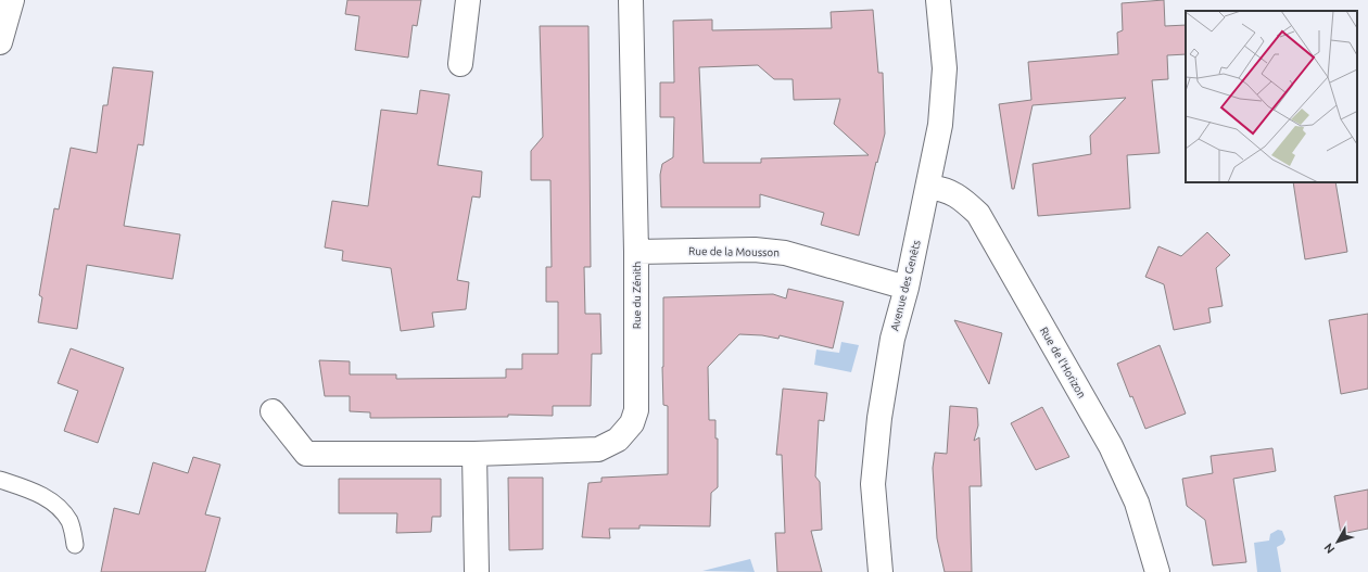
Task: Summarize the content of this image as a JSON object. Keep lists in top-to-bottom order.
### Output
{
  "streets": {
    "street": [
      "Rue de la Mousson",
      "Avenue des Genêts",
      "Rue du Zénith",
      "Rue de l'Horizon"
    ]
  },
  "crossings": [
    ["Rue de la Mousson", "Avenue des Genêts"],
    ["Rue de la Mousson", "Rue du Zénith"],
    ["Avenue des Genêts", "Rue de l'Horizon"]
  ],
  "north": "bottom left"
}
